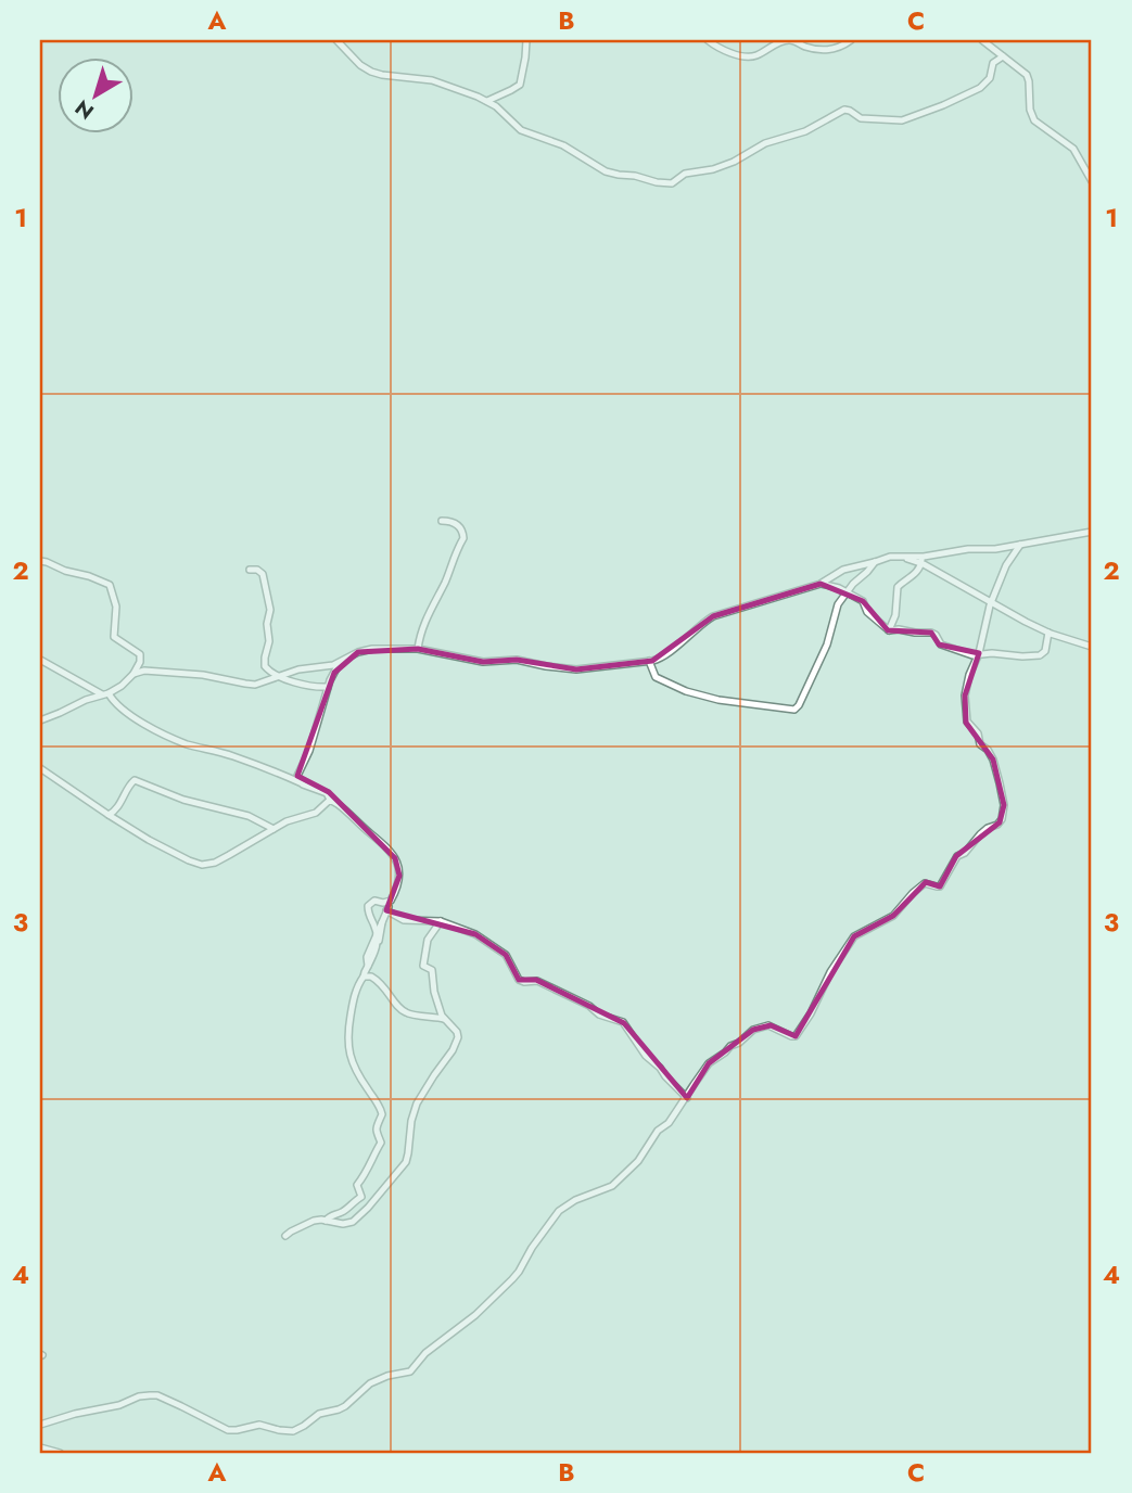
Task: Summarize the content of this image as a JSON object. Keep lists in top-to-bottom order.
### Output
{
  "north": "bottom left",
  "grid": {
    "columns": ["A", "B", "C"],
    "rows": [
      "1",
      "2",
      "3",
      "4"
    ]
  }
}
